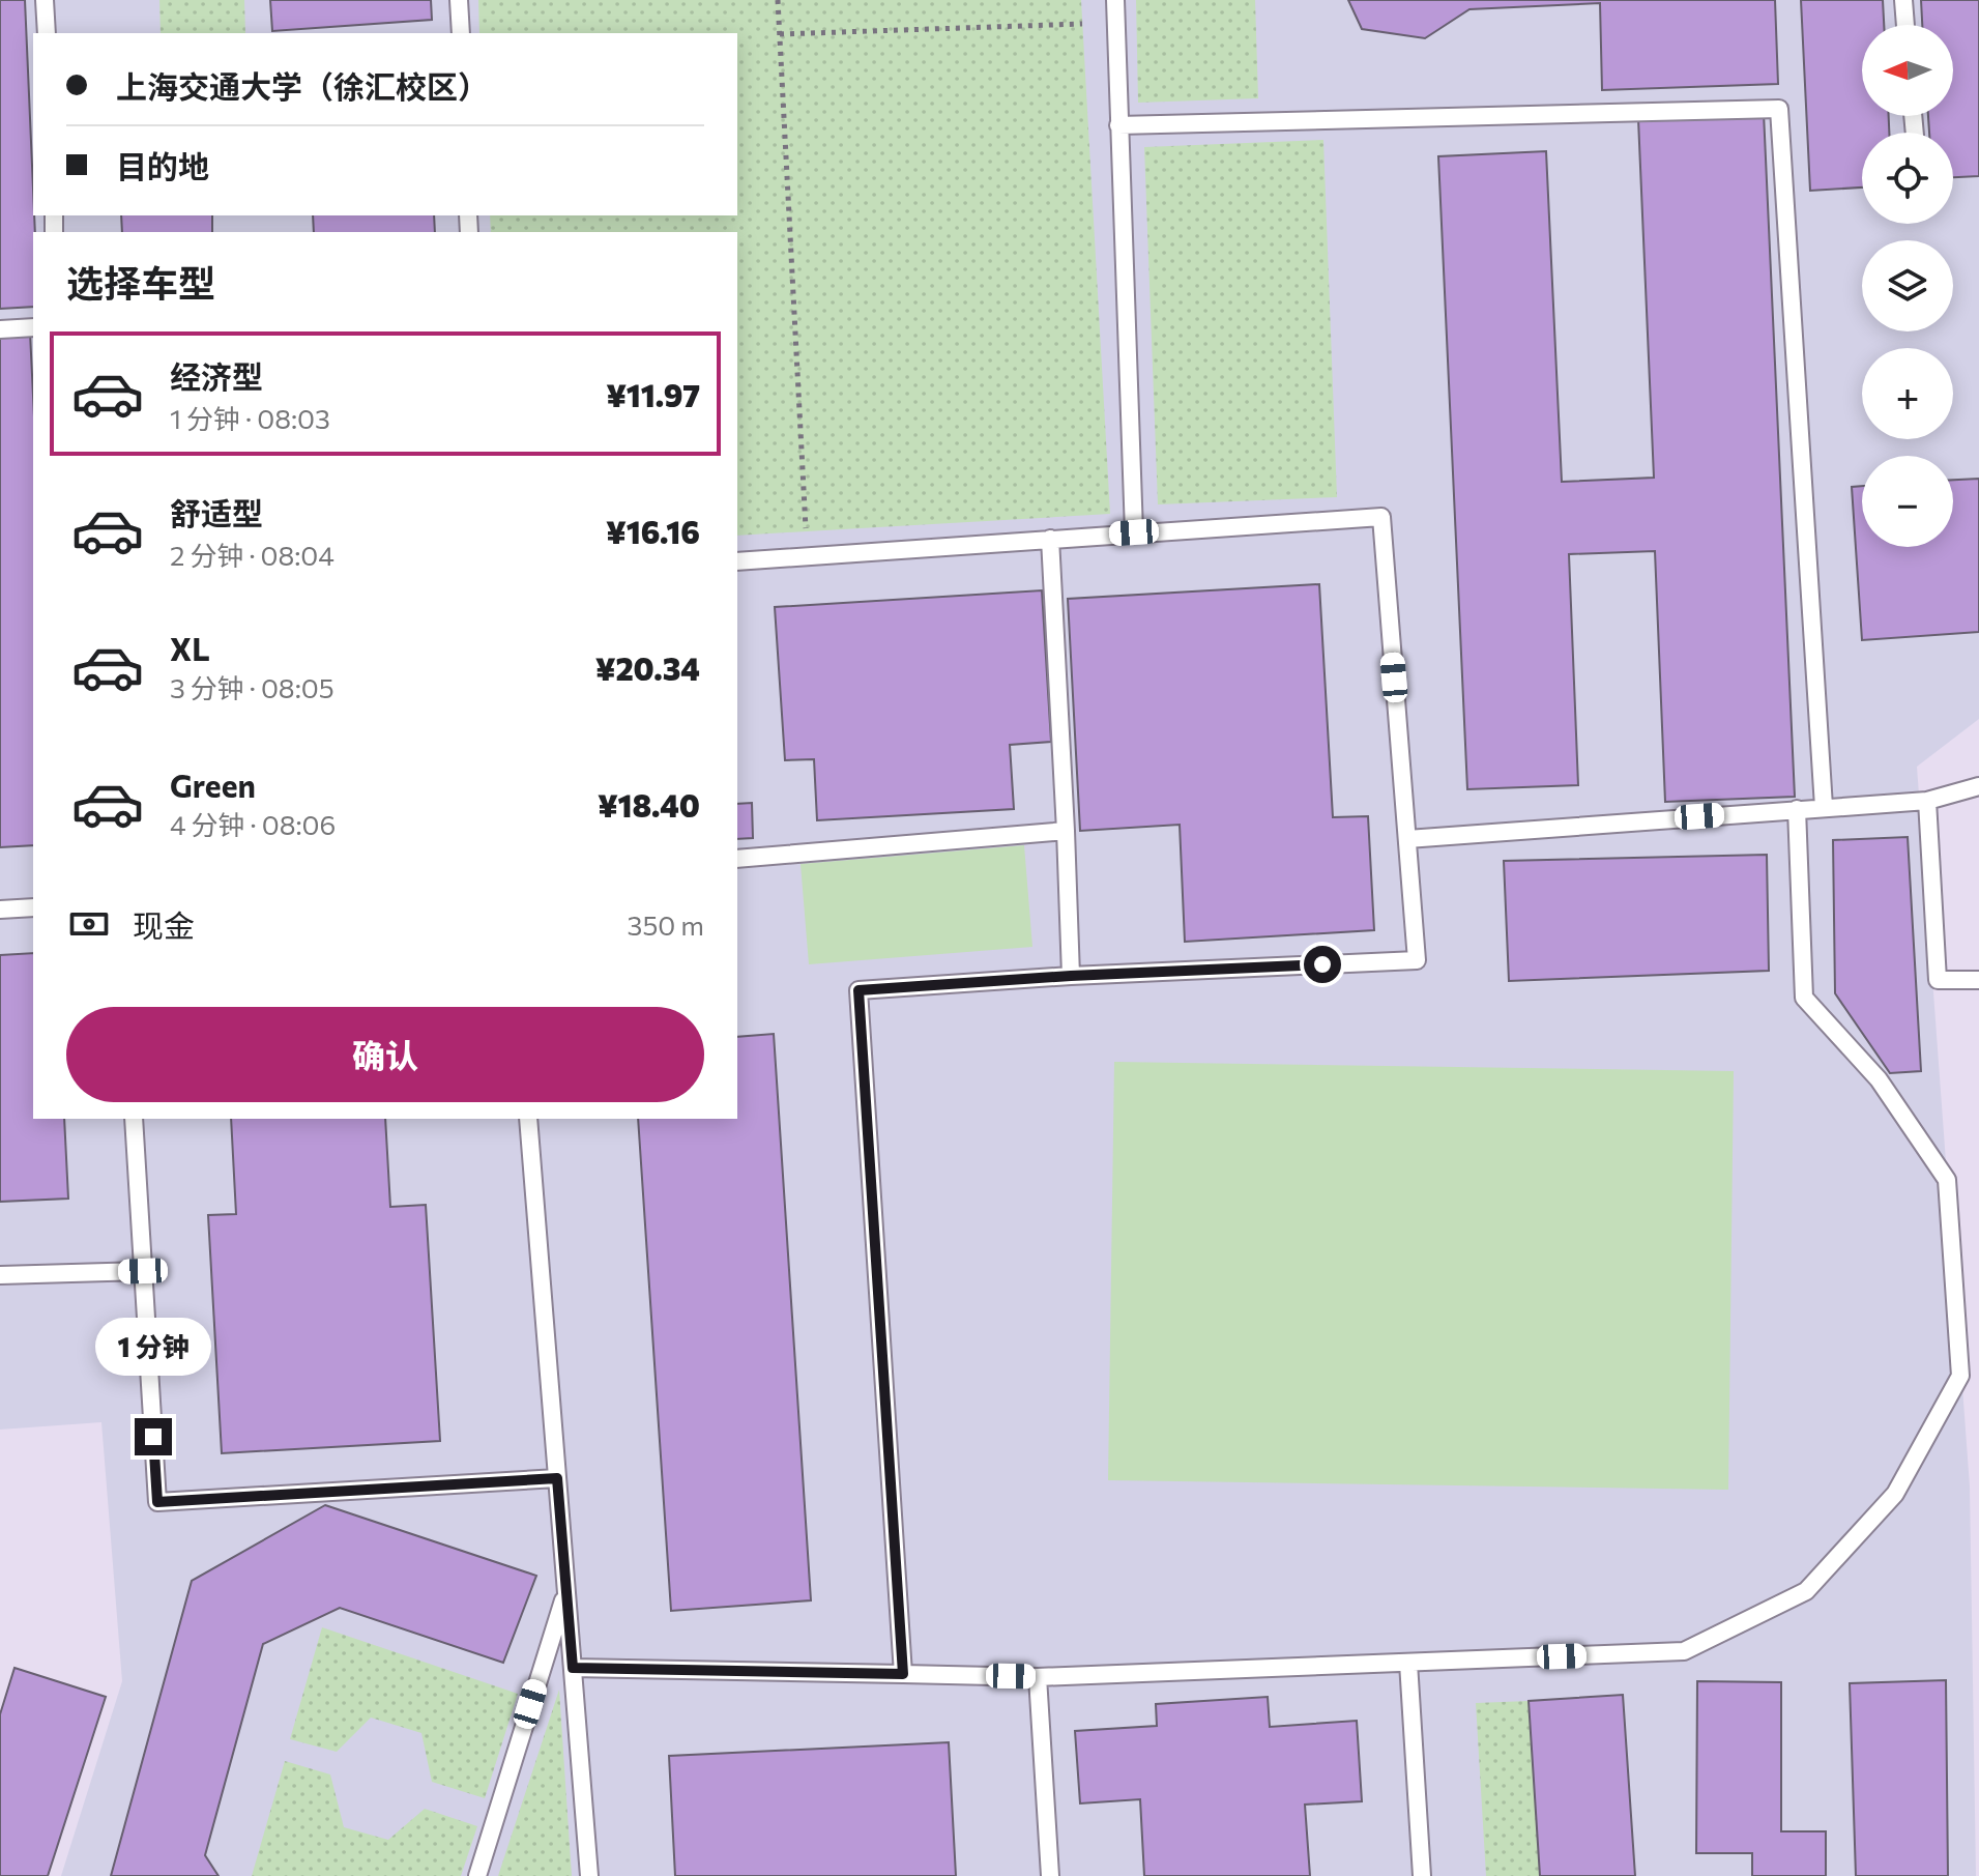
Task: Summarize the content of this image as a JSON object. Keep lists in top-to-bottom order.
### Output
{
  "north": "left",
  "page": {
    "map_buttons": ["+", "−"],
    "banner": ["上海交通大学（徐汇校区）", "目的地"],
    "heading": "选择车型",
    "list": [
      {
        "name": "经济型",
        "note": "1 分钟 · 08:03",
        "value": "¥11.97"
      },
      {
        "name": "舒适型",
        "note": "2 分钟 · 08:04",
        "value": "¥16.16"
      },
      {
        "name": "XL",
        "note": "3 分钟 · 08:05",
        "value": "¥20.34"
      },
      {
        "name": "Green",
        "note": "4 分钟 · 08:06",
        "value": "¥18.40"
      }
    ],
    "pay": ["现金", "350 m"],
    "buttons": "确认",
    "bubble": "1 分钟"
  }
}
